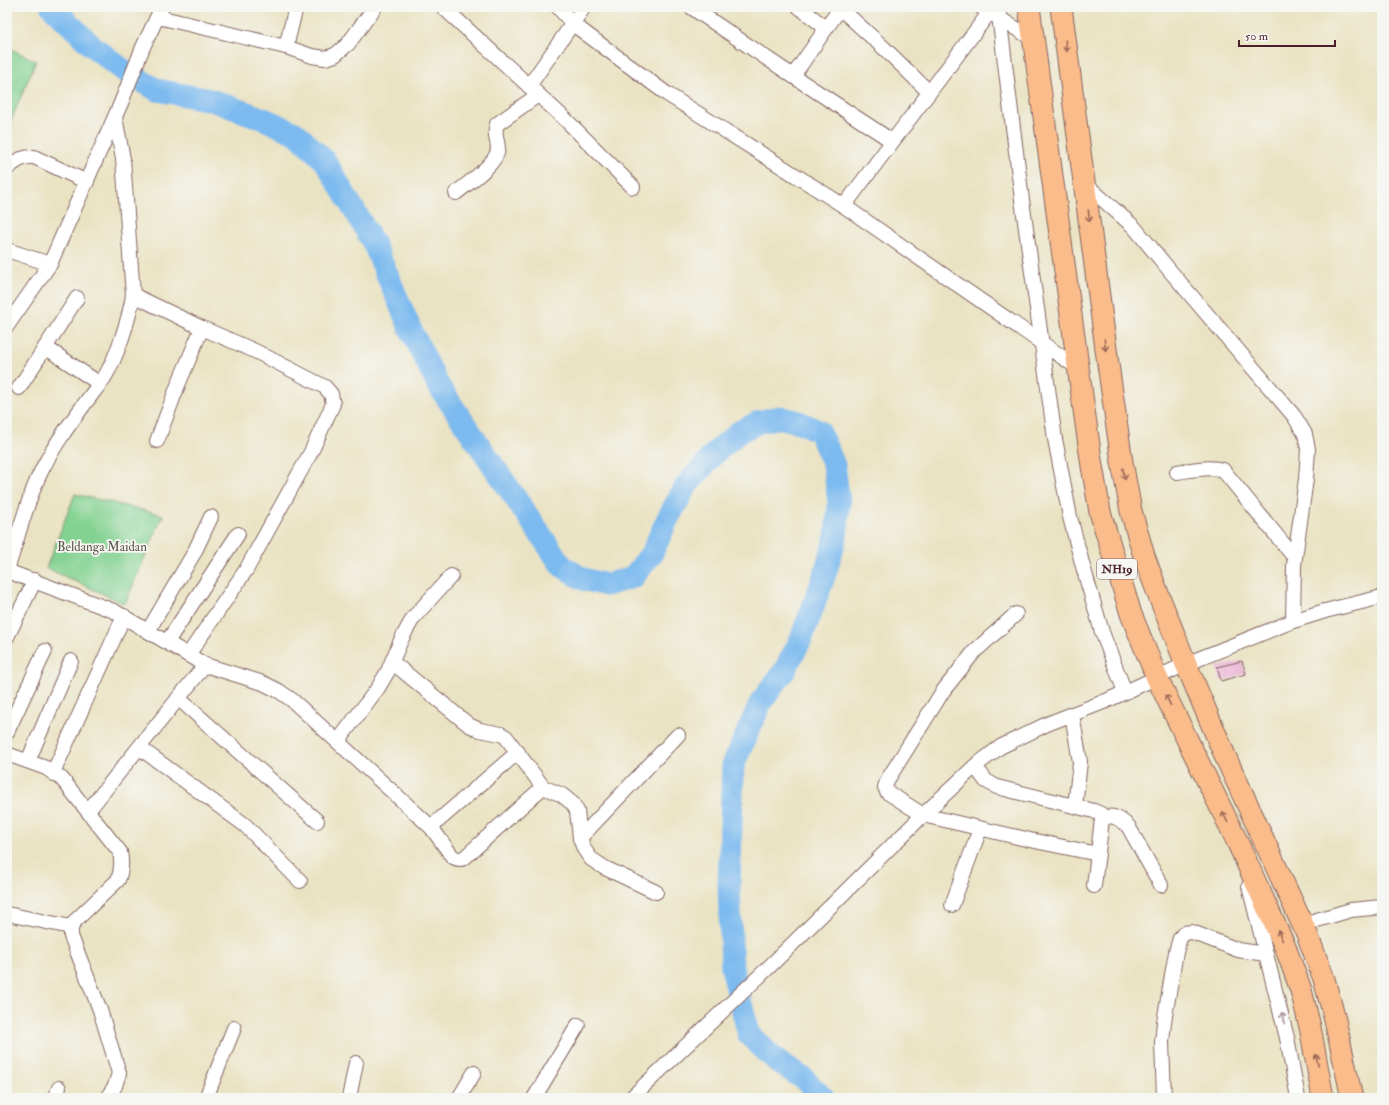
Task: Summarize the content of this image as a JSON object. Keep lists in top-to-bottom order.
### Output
{
  "streets": {
    "highway": ["NH19"]
  },
  "parks": ["Beldanga Maidan"],
  "scale_bar": "50 m"
}
